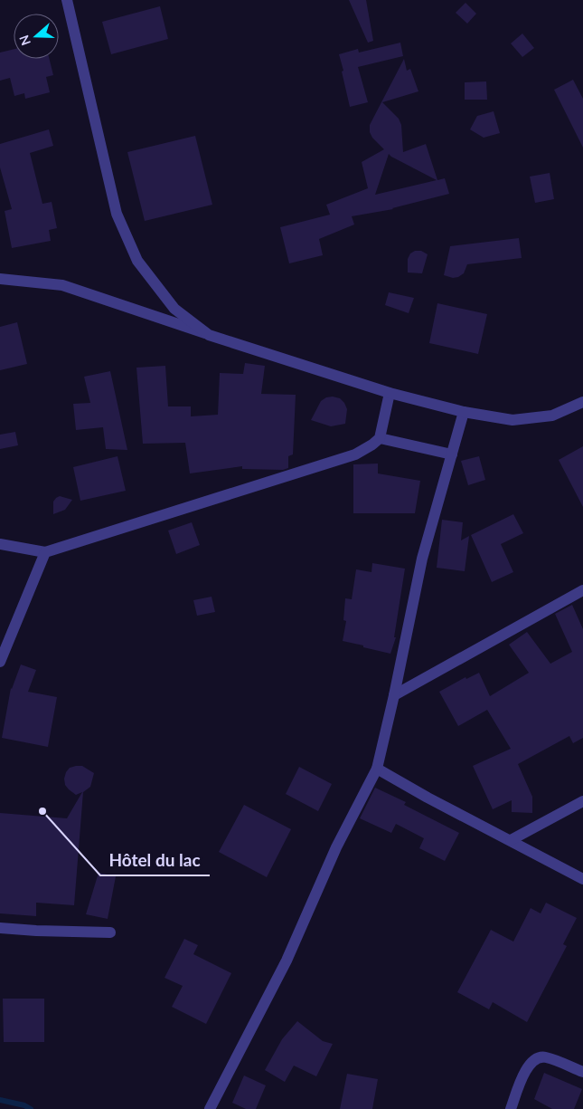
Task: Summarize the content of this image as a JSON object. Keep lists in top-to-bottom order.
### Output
{
  "places": ["Hôtel du lac"],
  "north": "left"
}
